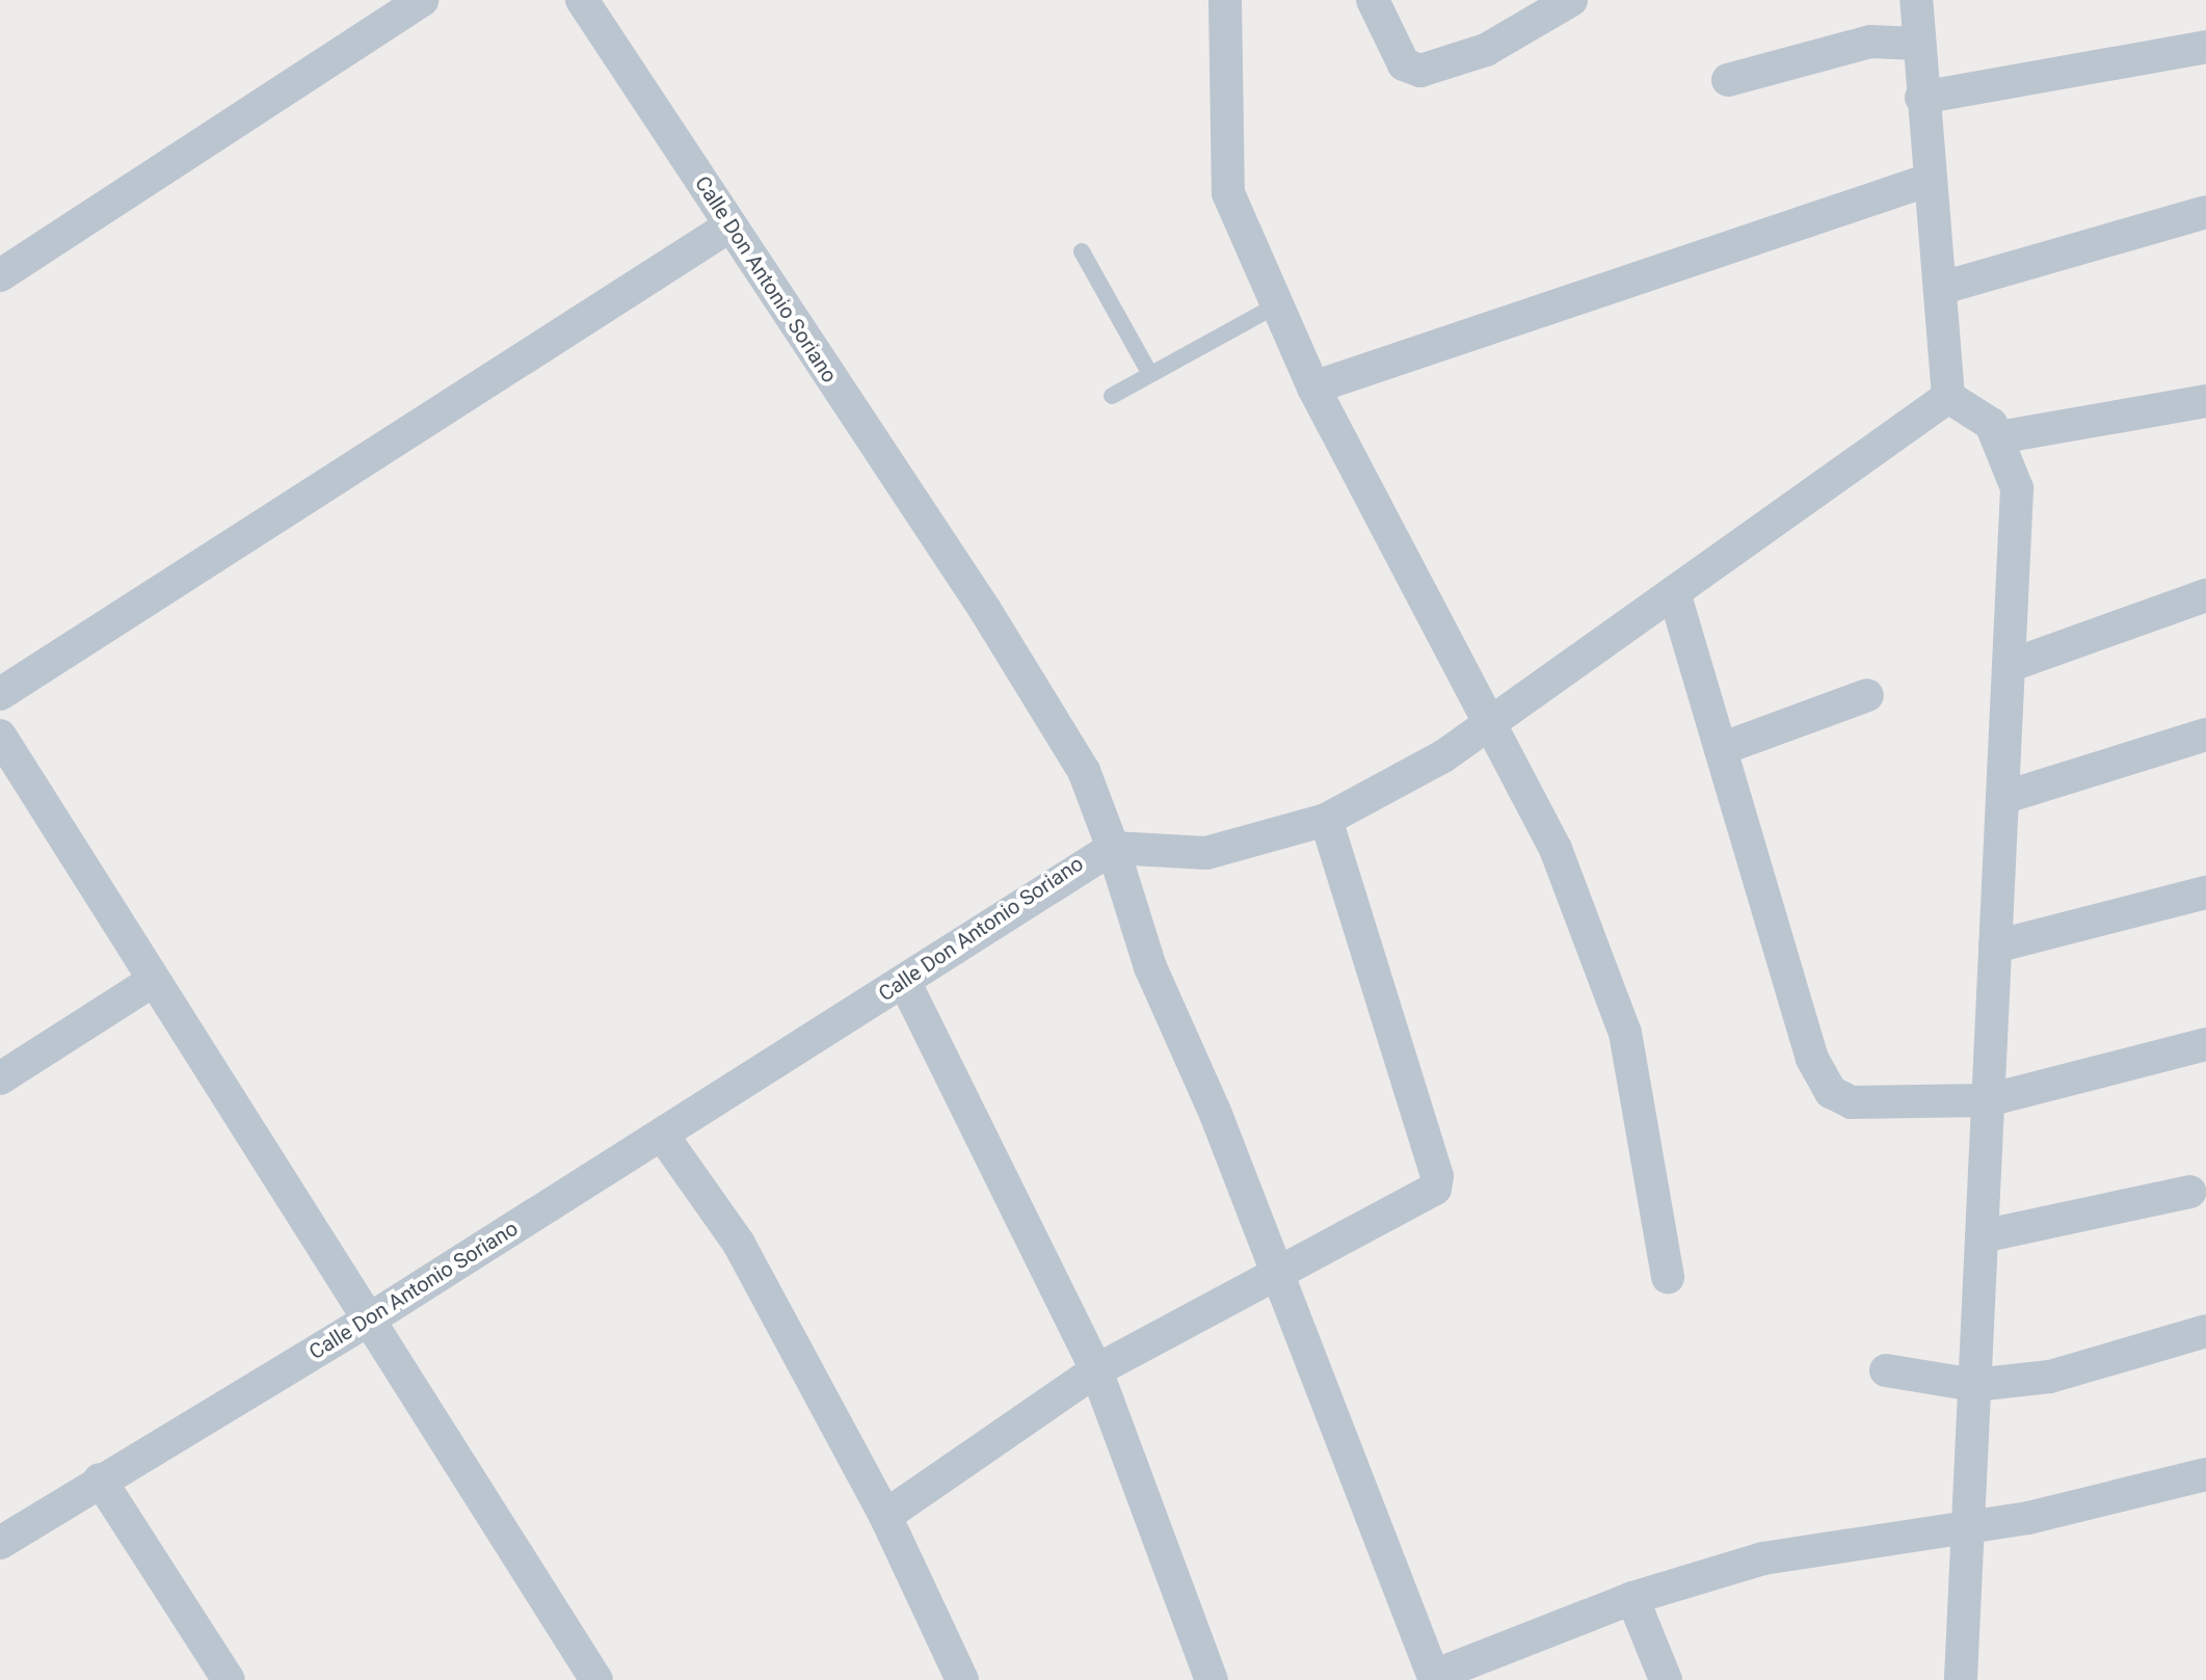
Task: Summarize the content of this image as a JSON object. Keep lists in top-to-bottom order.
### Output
{
  "streets": {
    "street": ["Calle Don Antonio Soriano"]
  }
}
